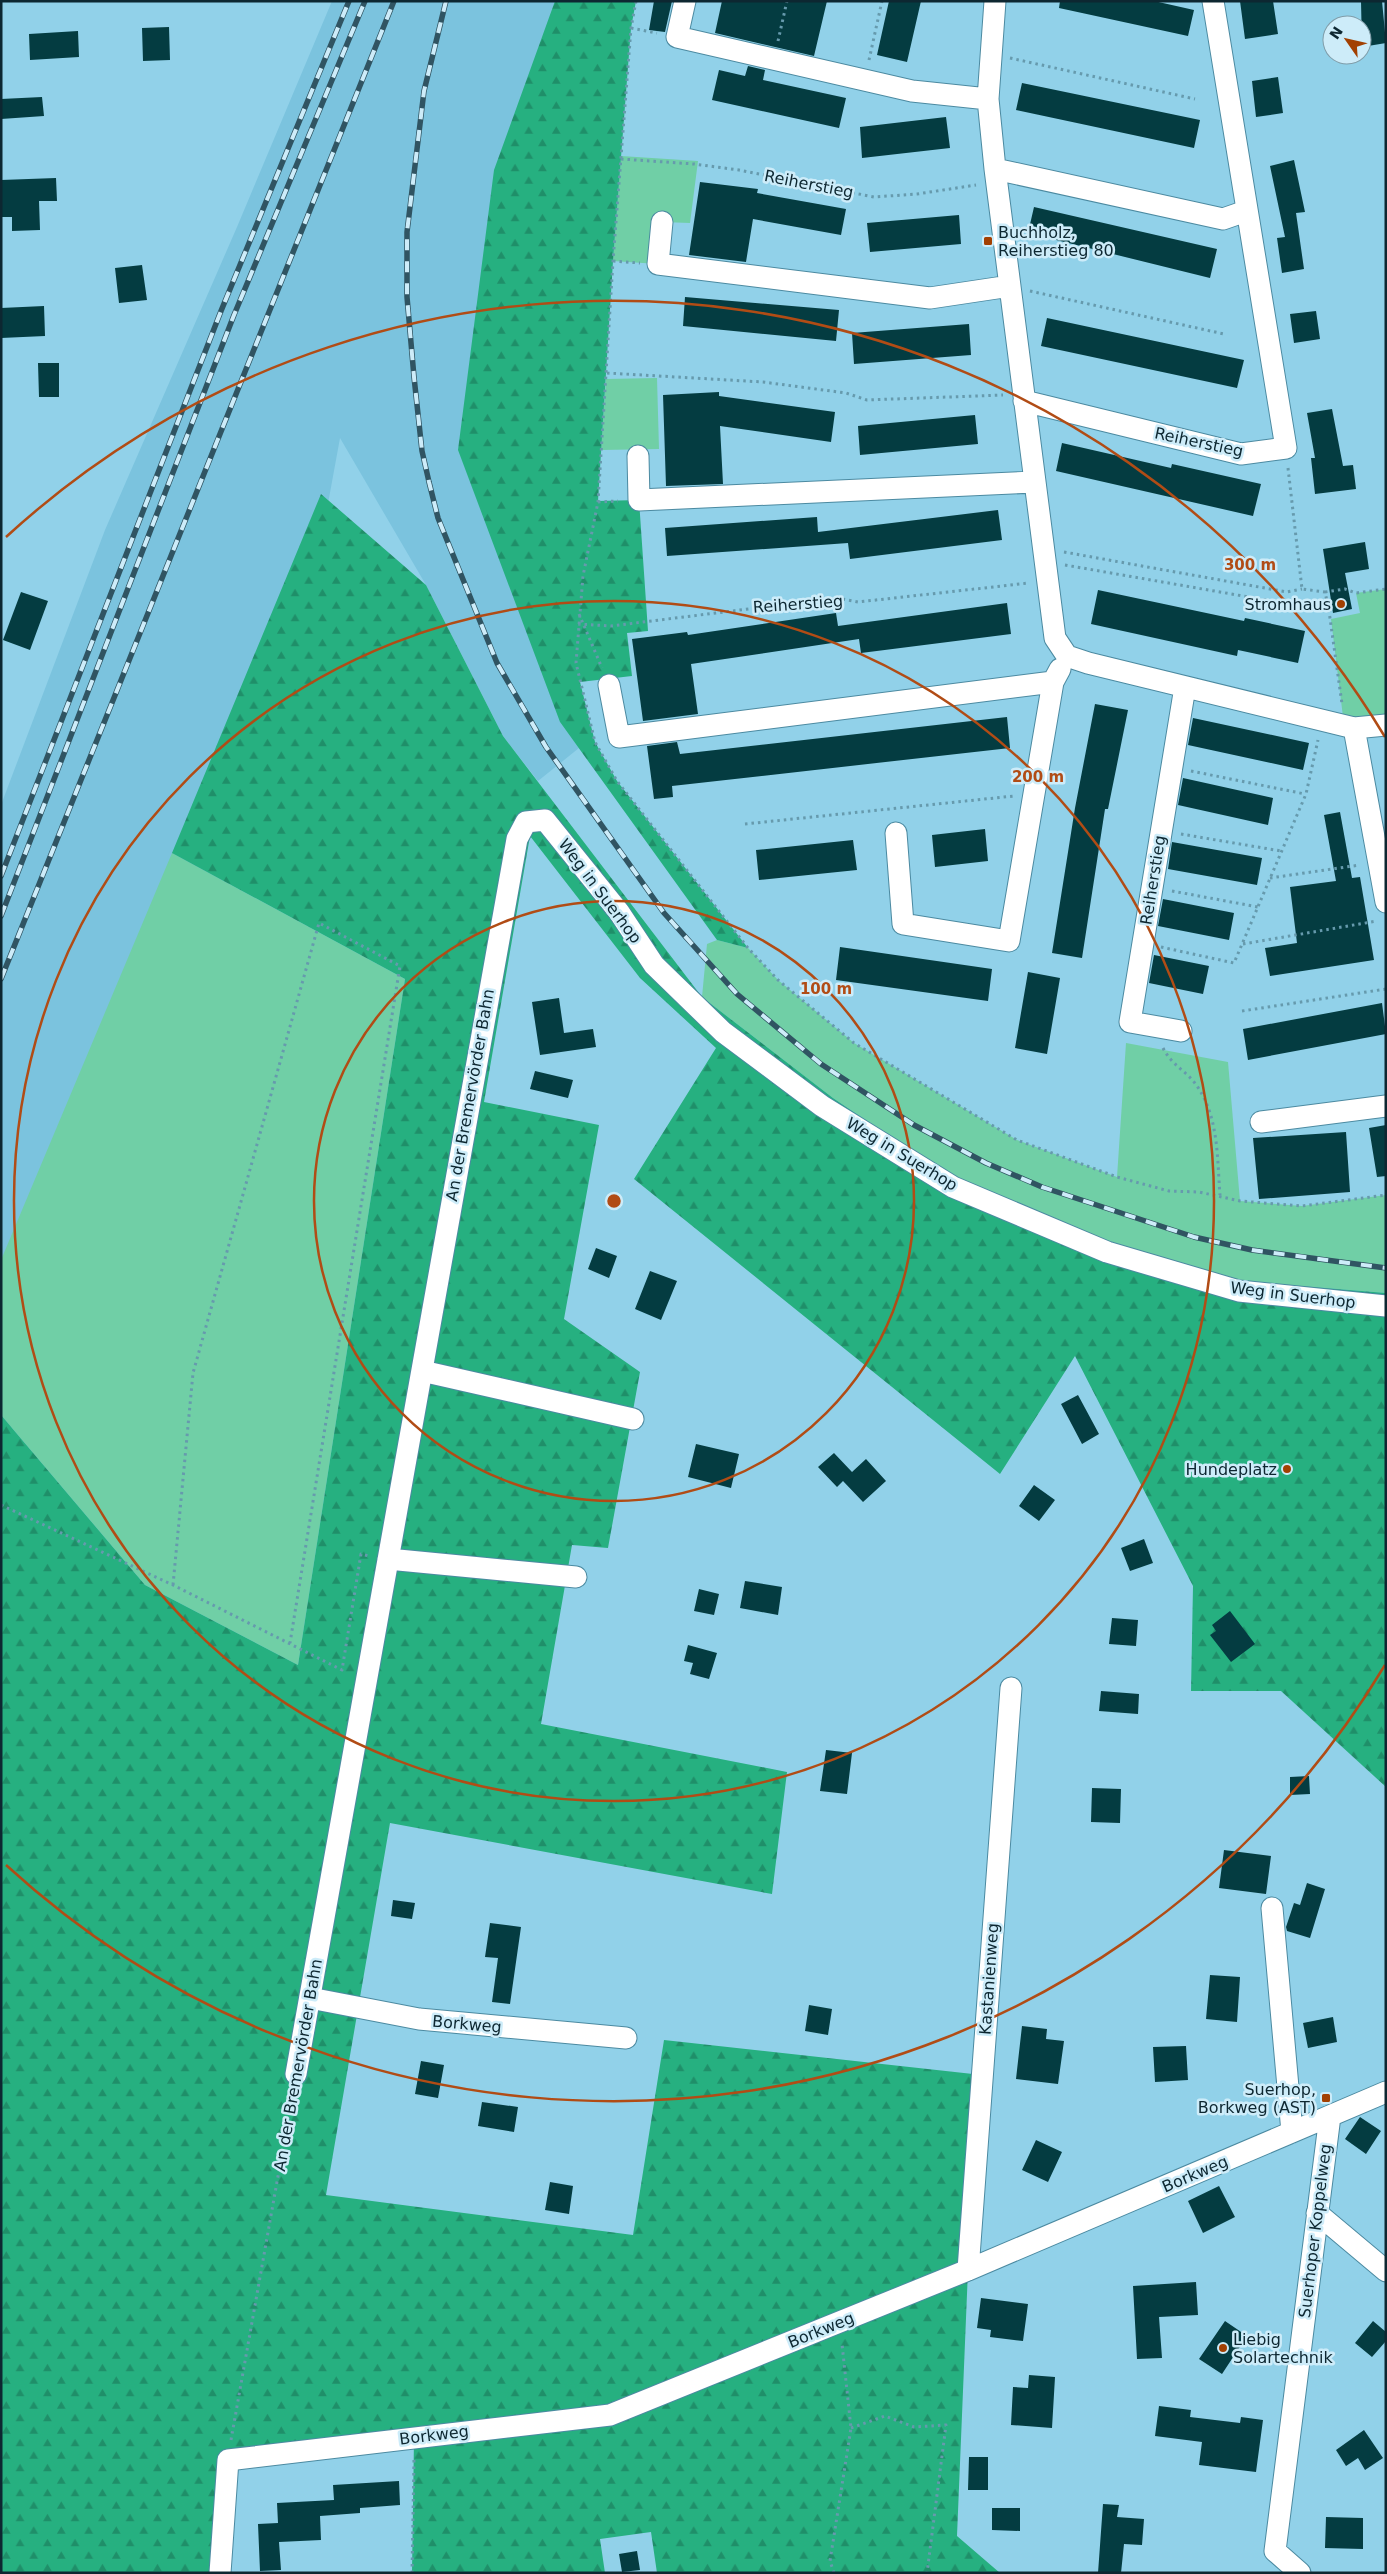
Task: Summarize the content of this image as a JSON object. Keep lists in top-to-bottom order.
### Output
{
  "streets": {
    "street": [
      "Reiherstieg",
      "Weg in Suerhop",
      "An der Bremervörder Bahn",
      "Kastanienweg",
      "Borkweg",
      "Suerhoper Koppelweg"
    ]
  },
  "crossings": [
    ["Weg in Suerhop", "An der Bremervörder Bahn"],
    ["An der Bremervörder Bahn", "Borkweg"],
    ["Kastanienweg", "Borkweg"],
    ["Borkweg", "Suerhoper Koppelweg"]
  ],
  "places": {
    "transit": ["Buchholz, Reiherstieg 80", "Suerhop, Borkweg (AST)"],
    "other": ["Stromhaus", "Hundeplatz", "Liebig Solartechnik"]
  },
  "north": "top left",
  "rings": ["300 m", "200 m", "100 m"]
}
